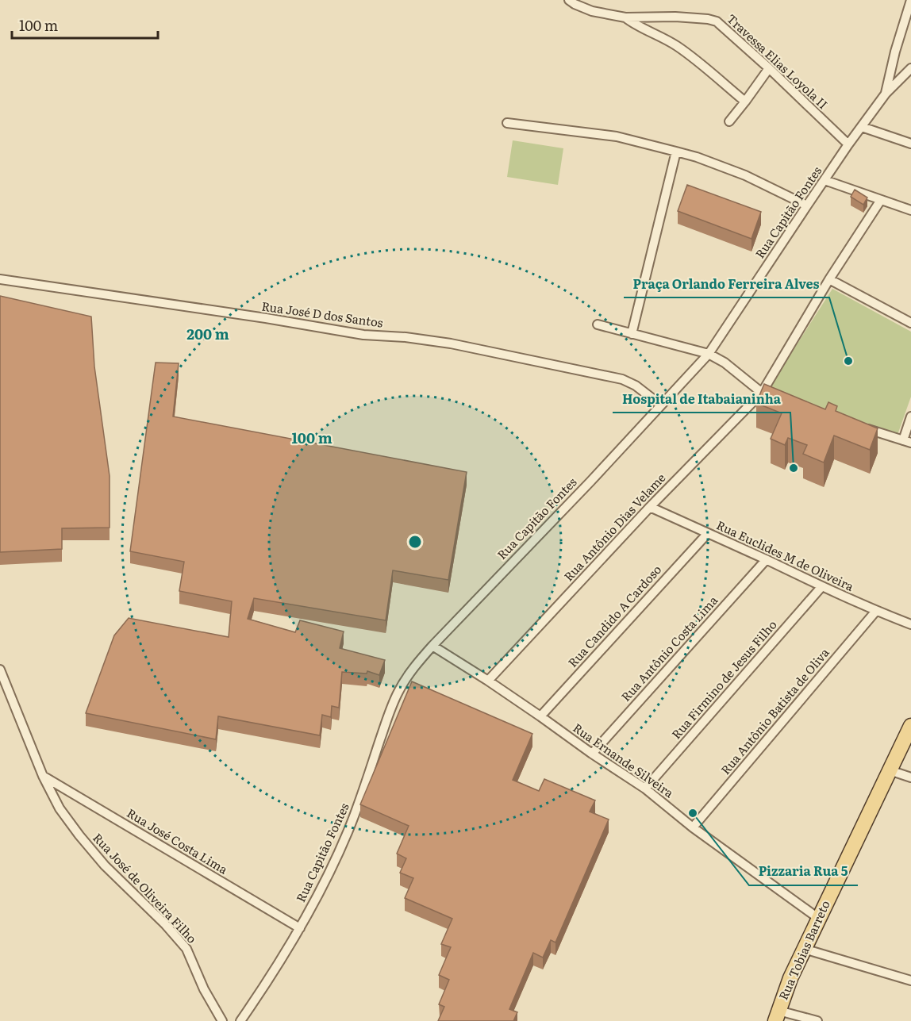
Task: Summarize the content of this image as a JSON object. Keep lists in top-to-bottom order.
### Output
{
  "streets": {
    "main road": ["Rua Tobias Barreto"],
    "street": [
      "Travessa Elias Loyola II",
      "Rua Capitão Fontes",
      "Rua José D dos Santos",
      "Rua Antônio Dias Velame",
      "Rua Euclides M de Oliveira",
      "Rua Candido A Cardoso",
      "Rua Antônio Costa Lima",
      "Rua Firmino de Jesus Filho",
      "Rua Antônio Batista de Oliva",
      "Rua Ernande Silveira",
      "Rua José Costa Lima",
      "Rua José de Oliveira Filho"
    ]
  },
  "crossings": [
    ["Travessa Elias Loyola II", "Rua Capitão Fontes"],
    ["Rua Capitão Fontes", "Rua José D dos Santos"],
    ["Rua Capitão Fontes", "Rua Ernande Silveira"],
    ["Rua Capitão Fontes", "Rua José Costa Lima"],
    ["Rua Antônio Dias Velame", "Rua Euclides M de Oliveira"],
    ["Rua Antônio Dias Velame", "Rua Ernande Silveira"],
    ["Rua Euclides M de Oliveira", "Rua Candido A Cardoso"],
    ["Rua Euclides M de Oliveira", "Rua Antônio Costa Lima"],
    ["Rua Euclides M de Oliveira", "Rua Firmino de Jesus Filho"],
    ["Rua Euclides M de Oliveira", "Rua Antônio Batista de Oliva"],
    ["Rua Candido A Cardoso", "Rua Ernande Silveira"],
    ["Rua Antônio Costa Lima", "Rua Ernande Silveira"],
    ["Rua Firmino de Jesus Filho", "Rua Ernande Silveira"],
    ["Rua Antônio Batista de Oliva", "Rua Ernande Silveira"],
    ["Rua Ernande Silveira", "Rua Tobias Barreto"],
    ["Rua José Costa Lima", "Rua José de Oliveira Filho"]
  ],
  "places": ["Praça Orlando Ferreira Alves", "Hospital de Itabaianinha", "Pizzaria Rua 5"],
  "scale_bar": "100 m",
  "rings": ["200 m", "100 m"]
}
